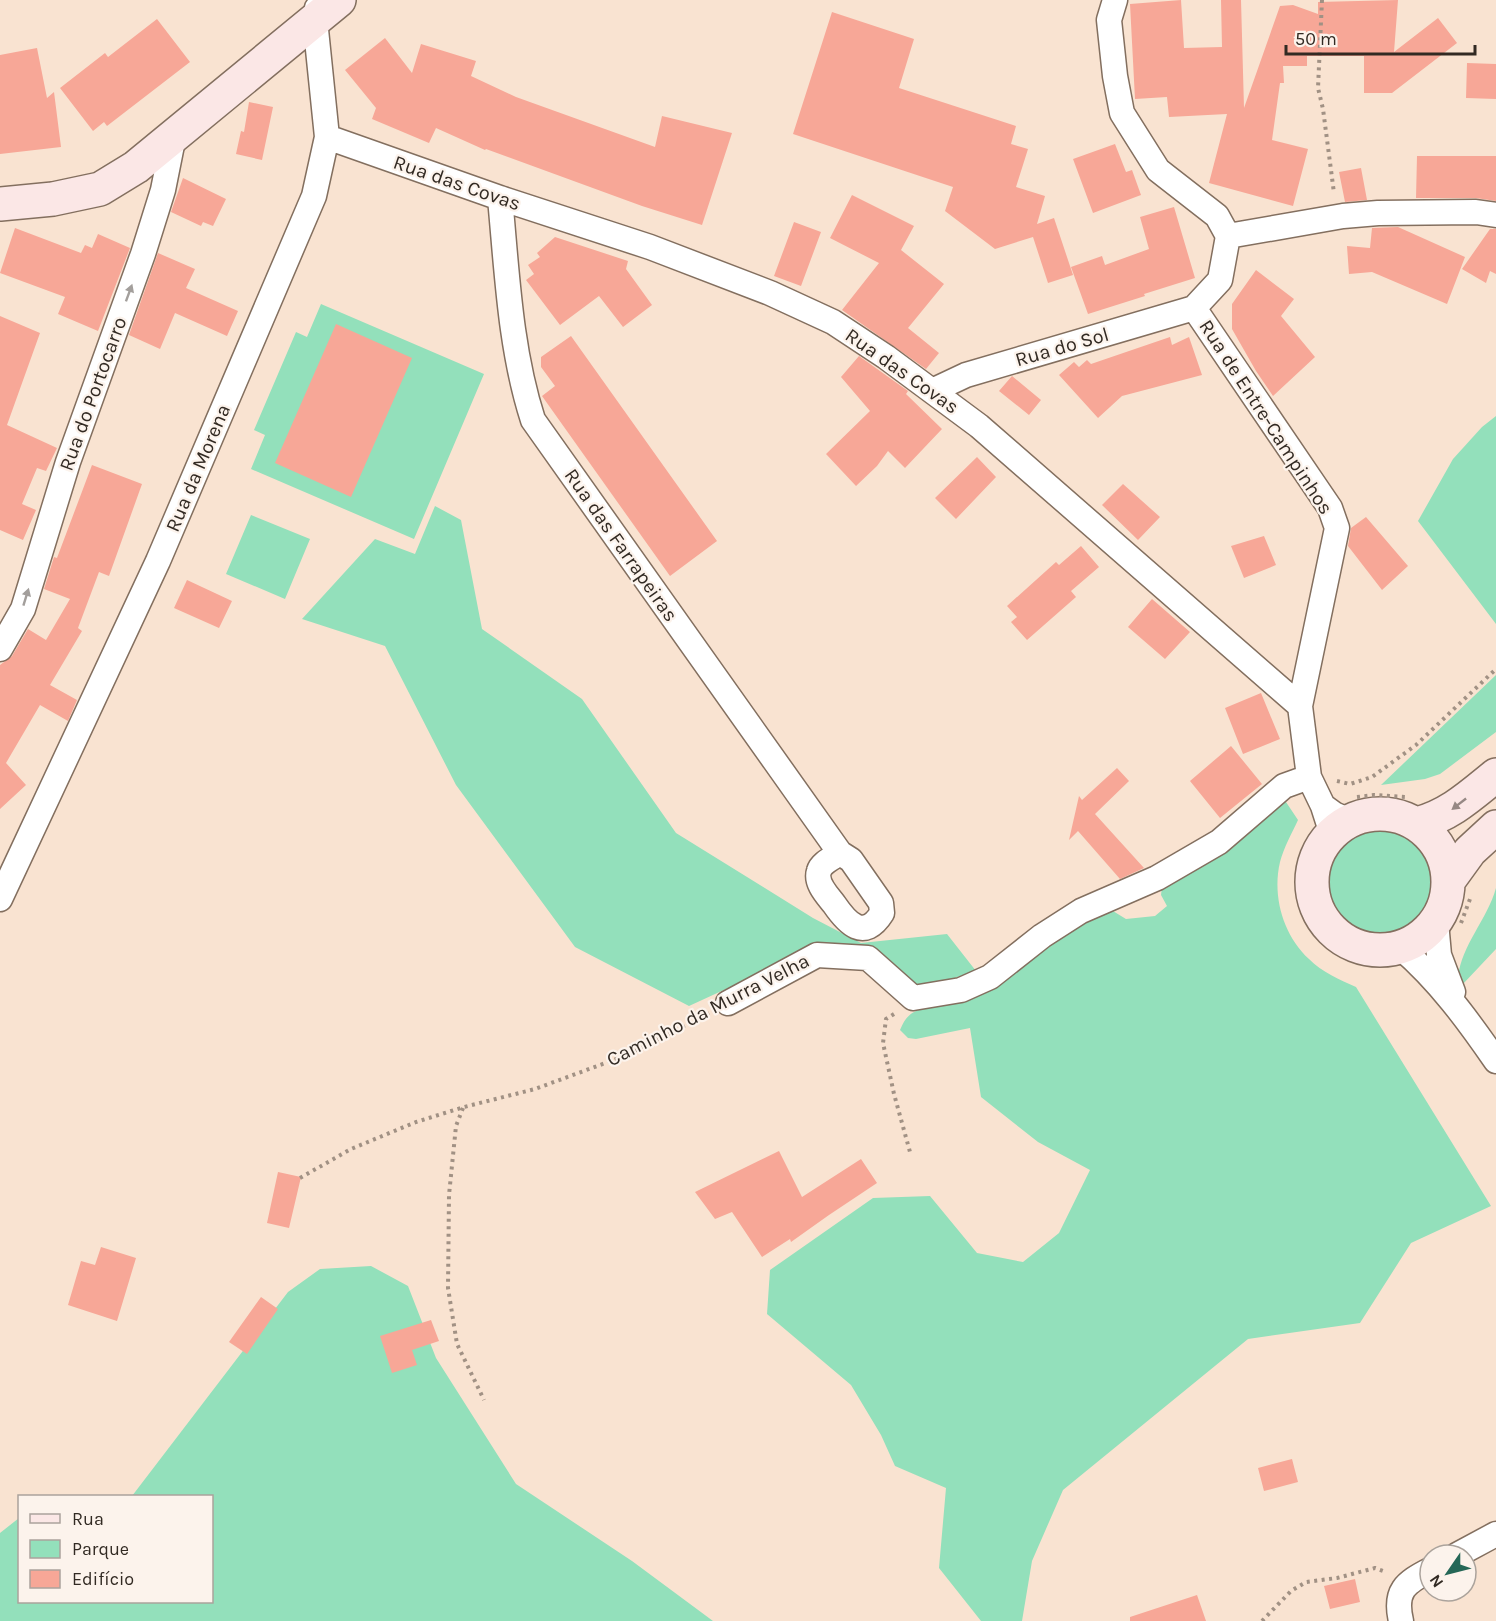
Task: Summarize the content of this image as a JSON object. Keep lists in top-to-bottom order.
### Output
{
  "streets": {
    "street": [
      "Rua das Covas",
      "Rua do Sol",
      "Rua do Portocarro",
      "Rua de Entre-Campinhos",
      "Rua da Morena",
      "Rua das Farrapeiras",
      "Caminho da Murra Velha"
    ]
  },
  "crossings": [
    ["Rua das Covas", "Rua do Sol"],
    ["Rua das Covas", "Rua de Entre-Campinhos"],
    ["Rua das Covas", "Rua da Morena"],
    ["Rua das Covas", "Rua das Farrapeiras"],
    ["Rua do Sol", "Rua de Entre-Campinhos"]
  ],
  "one_way": ["Rua do Portocarro"],
  "legend": ["Rua", "Parque", "Edifício"],
  "scale_bar": "50 m",
  "north": "bottom left"
}
